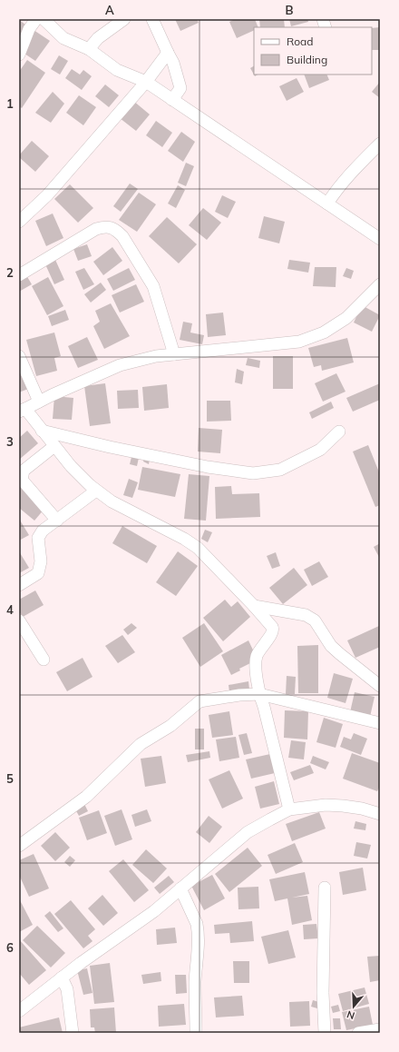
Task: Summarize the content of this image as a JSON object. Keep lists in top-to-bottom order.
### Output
{
  "legend": ["Road", "Building"],
  "north": "bottom",
  "grid": {
    "columns": ["A", "B"],
    "rows": [
      "1",
      "2",
      "3",
      "4",
      "5",
      "6"
    ]
  }
}
